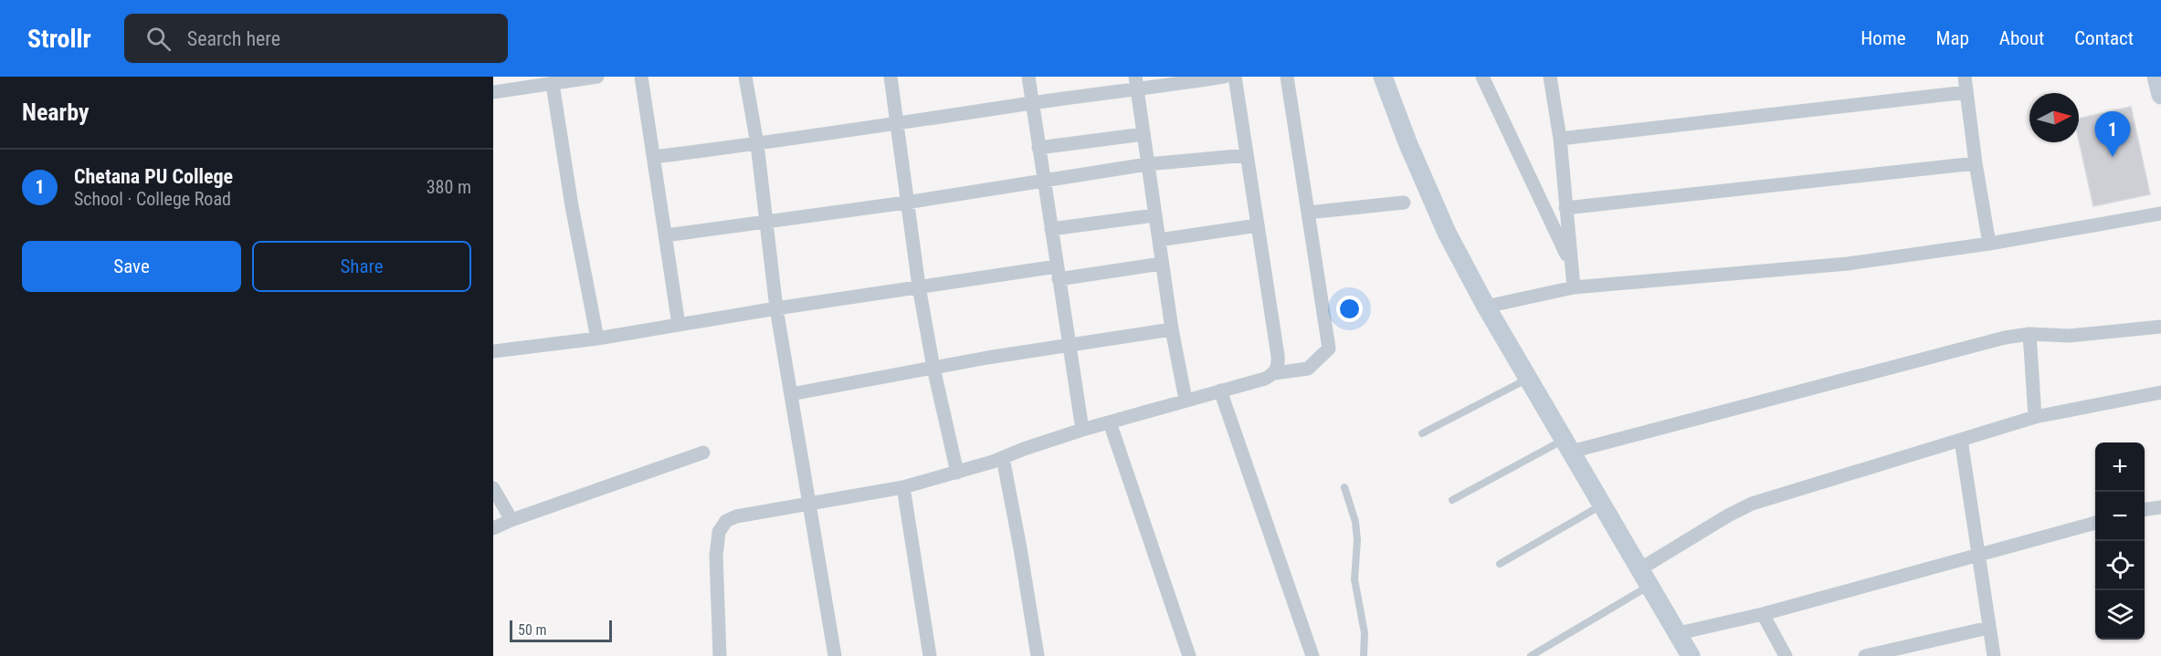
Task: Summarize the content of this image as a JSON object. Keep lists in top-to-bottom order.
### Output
{
  "scale_bar": "50 m",
  "north": "right",
  "page": {
    "header": "Strollr",
    "search": "Search here",
    "nav": [
      "Home",
      "Map",
      "About",
      "Contact"
    ],
    "heading": "Nearby",
    "pins": "1",
    "list": [
      {
        "mark": "1",
        "name": "Chetana PU College",
        "note": "School · College Road",
        "value": "380 m"
      }
    ],
    "buttons": ["Save", "Share"],
    "map_buttons": ["+", "−"],
    "scale": "50 m"
  }
}
